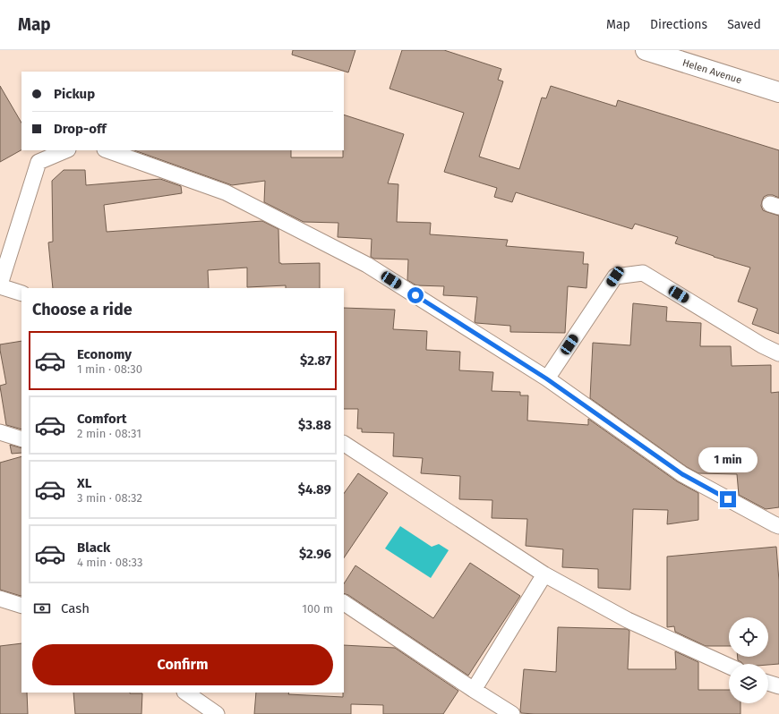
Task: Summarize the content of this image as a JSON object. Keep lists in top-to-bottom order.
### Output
{
  "streets": {
    "street": ["Helen Avenue"]
  },
  "page": {
    "header": "Map",
    "nav": ["Map", "Directions", "Saved"],
    "banner": ["Pickup", "Drop-off"],
    "heading": "Choose a ride",
    "list": [
      {
        "name": "Economy",
        "note": "1 min · 08:30",
        "value": "$2.87"
      },
      {
        "name": "Comfort",
        "note": "2 min · 08:31",
        "value": "$3.88"
      },
      {
        "name": "XL",
        "note": "3 min · 08:32",
        "value": "$4.89"
      },
      {
        "name": "Black",
        "note": "4 min · 08:33",
        "value": "$2.96"
      }
    ],
    "bubble": "1 min",
    "pay": ["Cash", "100 m"],
    "buttons": "Confirm"
  }
}
